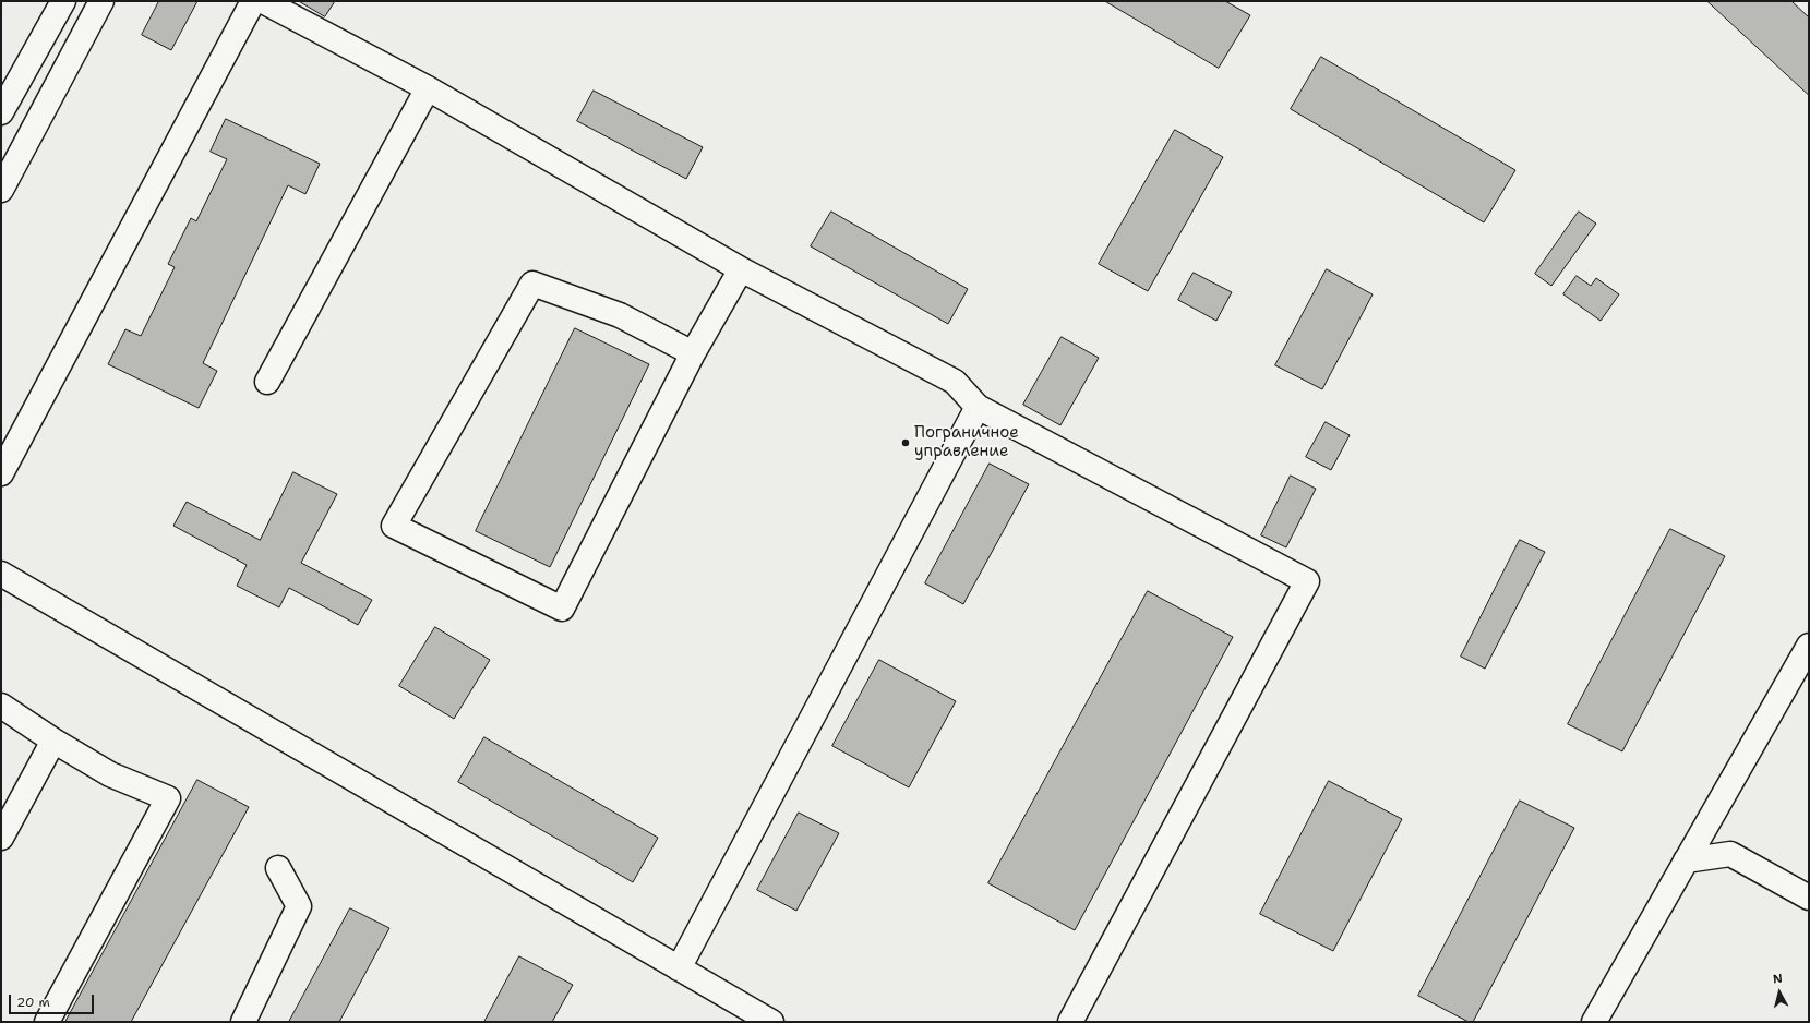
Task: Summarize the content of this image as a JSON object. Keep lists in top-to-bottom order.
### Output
{
  "places": ["Пограничное управление"],
  "scale_bar": "20 m",
  "north": "top"
}
